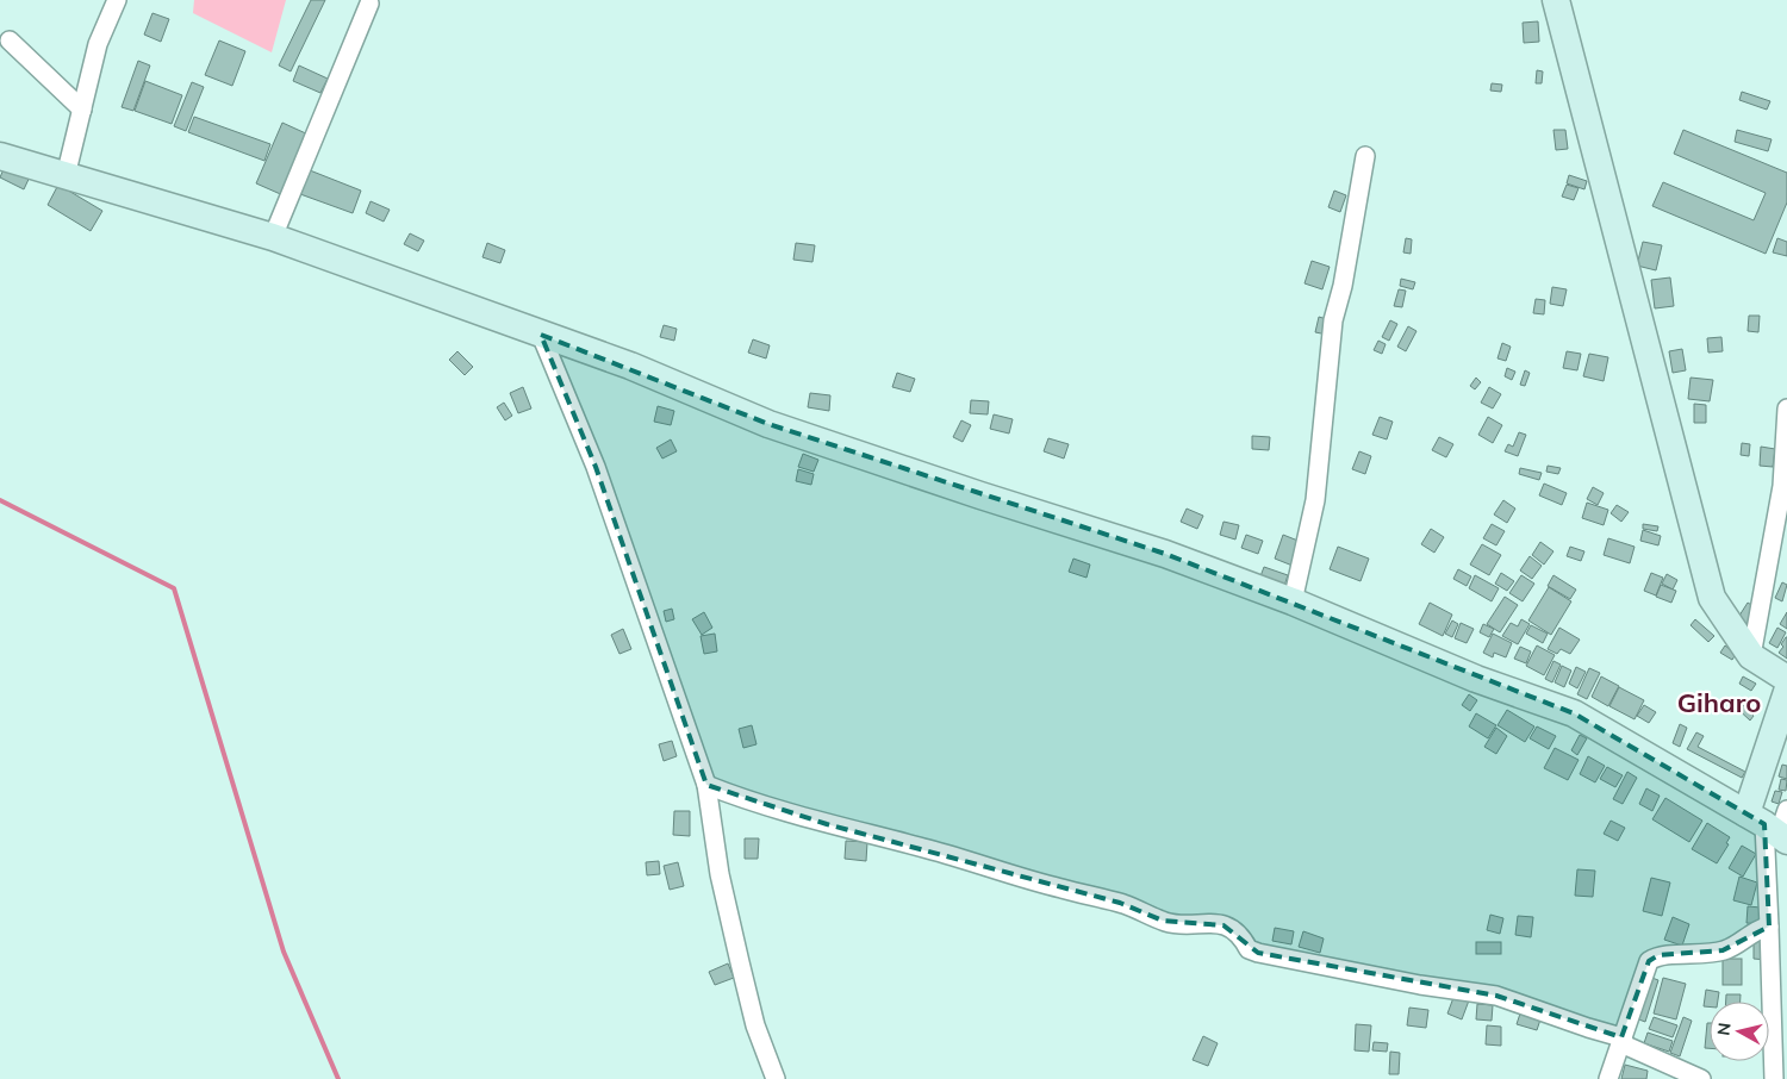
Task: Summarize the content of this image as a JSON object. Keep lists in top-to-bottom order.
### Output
{
  "districts": ["Giharo"],
  "north": "left"
}
